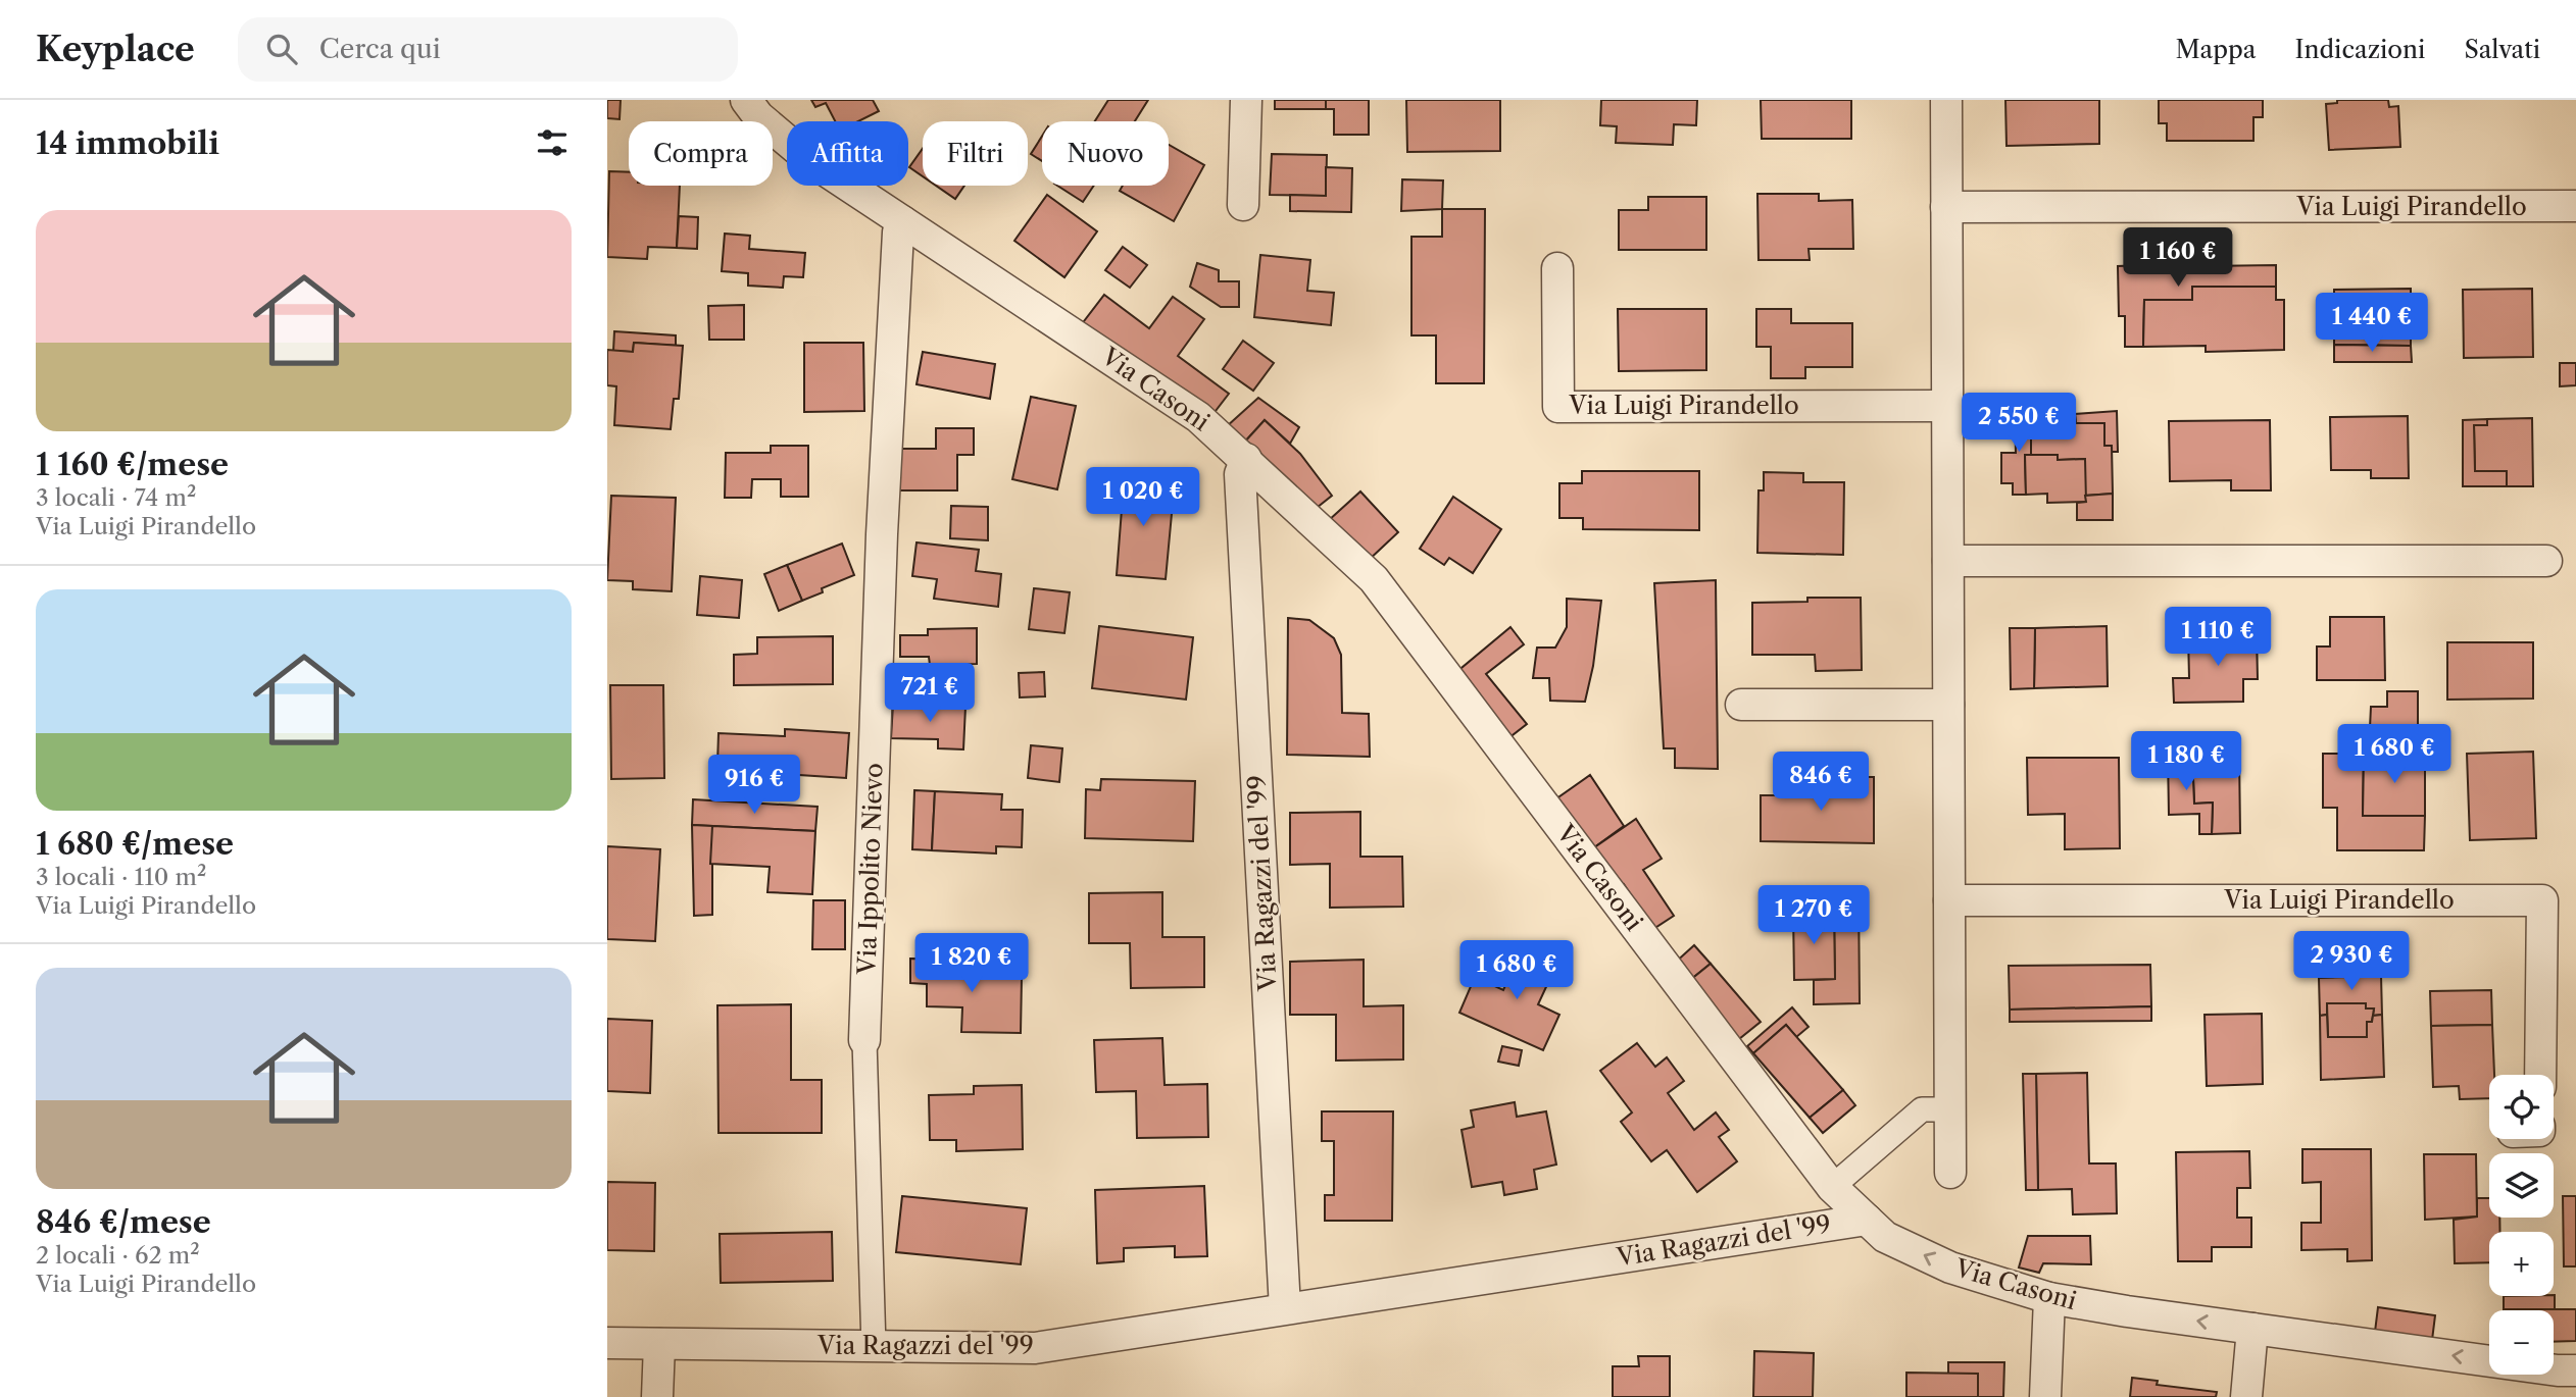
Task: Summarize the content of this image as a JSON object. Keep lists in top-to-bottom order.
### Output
{
  "streets": {
    "street": [
      "Via Luigi Pirandello",
      "Via Casoni",
      "Via Ippolito Nievo",
      "Via Ragazzi del '99"
    ]
  },
  "crossings": [
    ["Via Casoni", "Via Ippolito Nievo"],
    ["Via Casoni", "Via Ragazzi del '99"],
    ["Via Ippolito Nievo", "Via Ragazzi del '99"]
  ],
  "page": {
    "header": "Keyplace",
    "search": "Cerca qui",
    "nav": ["Mappa", "Indicazioni", "Salvati"],
    "heading": "14 immobili",
    "chip": [
      "Compra",
      "Affitta",
      "Filtri",
      "Nuovo"
    ],
    "list": [
      {
        "name": "1 160 €/mese",
        "note": "3 locali · 74 m² · Via Luigi Pirandello"
      },
      {
        "name": "1 680 €/mese",
        "note": "3 locali · 110 m² · Via Luigi Pirandello"
      },
      {
        "name": "846 €/mese",
        "note": "2 locali · 62 m² · Via Luigi Pirandello"
      }
    ],
    "price": [
      "1 160 €",
      "1 440 €",
      "2 550 €",
      "1 020 €",
      "1 110 €",
      "721 €",
      "1 680 €",
      "1 180 €",
      "846 €",
      "916 €",
      "1 270 €",
      "2 930 €",
      "1 820 €",
      "1 680 €"
    ],
    "map_buttons": ["+", "−"]
  }
}
